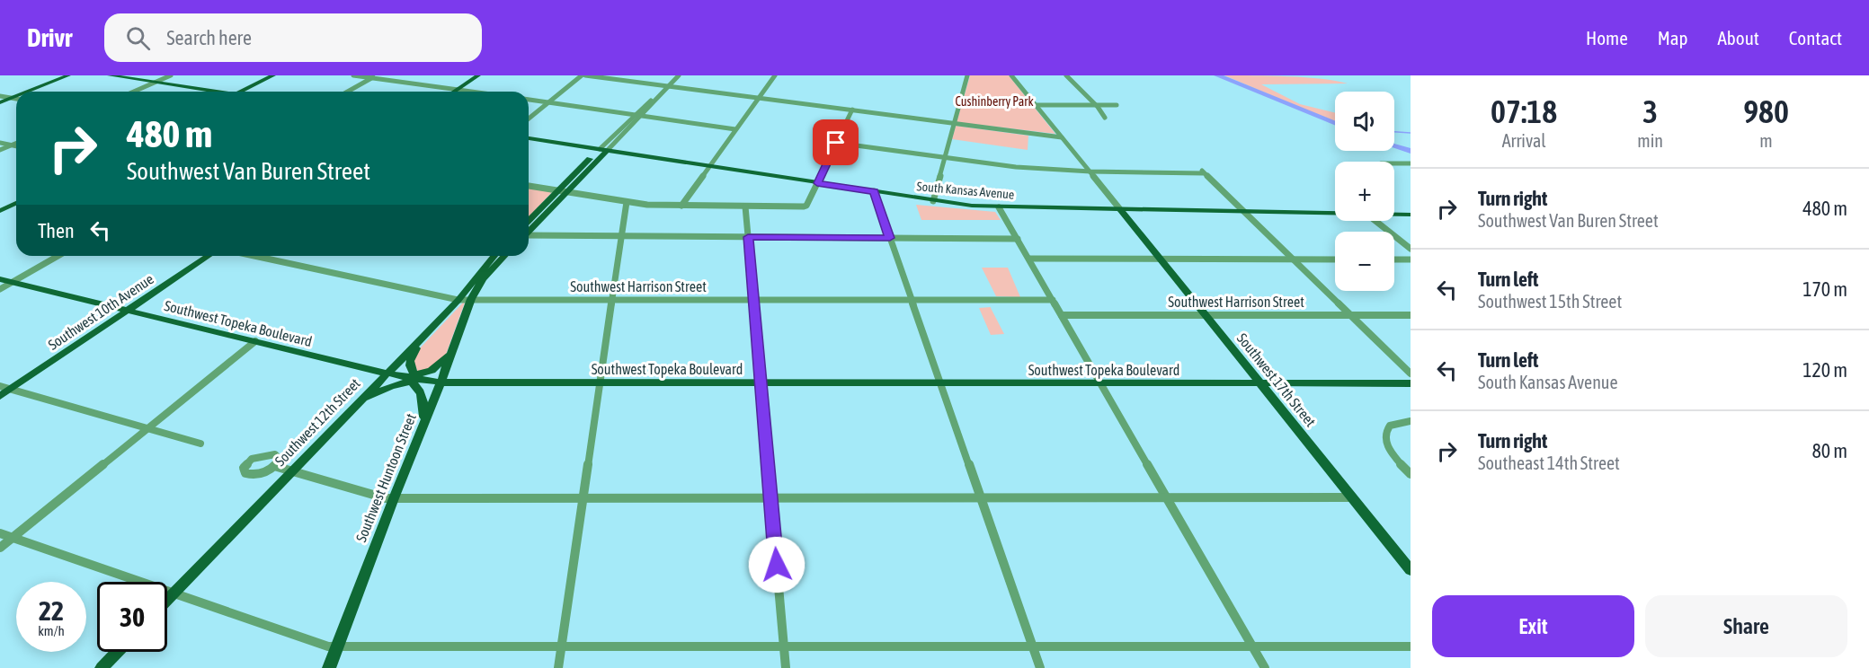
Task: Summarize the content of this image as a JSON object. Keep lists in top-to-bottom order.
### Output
{
  "streets": {
    "main road": [
      "South Kansas Avenue",
      "Southwest 10th Avenue",
      "Southwest Topeka Boulevard",
      "Southwest 17th Street",
      "Southwest 12th Street",
      "Southwest Huntoon Street"
    ],
    "street": ["Southwest Harrison Street"]
  },
  "crossings": [
    ["South Kansas Avenue", "Southwest 17th Street"],
    ["Southwest Harrison Street", "Southwest 17th Street"],
    ["Southwest Harrison Street", "Southwest 12th Street"],
    ["Southwest Harrison Street", "Southwest Huntoon Street"],
    ["Southwest 10th Avenue", "Southwest Topeka Boulevard"],
    ["Southwest Topeka Boulevard", "Southwest 17th Street"],
    ["Southwest Topeka Boulevard", "Southwest 12th Street"],
    ["Southwest Topeka Boulevard", "Southwest Huntoon Street"]
  ],
  "parks": ["Cushinberry Park"],
  "page": {
    "header": "Drivr",
    "search": "Search here",
    "nav": [
      "Home",
      "Map",
      "About",
      "Contact"
    ],
    "eta": [
      "07:18",
      "Arrival",
      "3",
      "min",
      "980",
      "m"
    ],
    "map_buttons": ["+", "−"],
    "turn": ["480 m", "Southwest Van Buren Street"],
    "list": [
      {
        "name": "Turn right",
        "note": "Southwest Van Buren Street",
        "value": "480 m"
      },
      {
        "name": "Turn left",
        "note": "Southwest 15th Street",
        "value": "170 m"
      },
      {
        "name": "Turn left",
        "note": "South Kansas Avenue",
        "value": "120 m"
      },
      {
        "name": "Turn right",
        "note": "Southeast 14th Street",
        "value": "80 m"
      }
    ],
    "then": "Then",
    "speed": "22 km/h",
    "limit": "30",
    "buttons": ["Exit", "Share"]
  }
}
